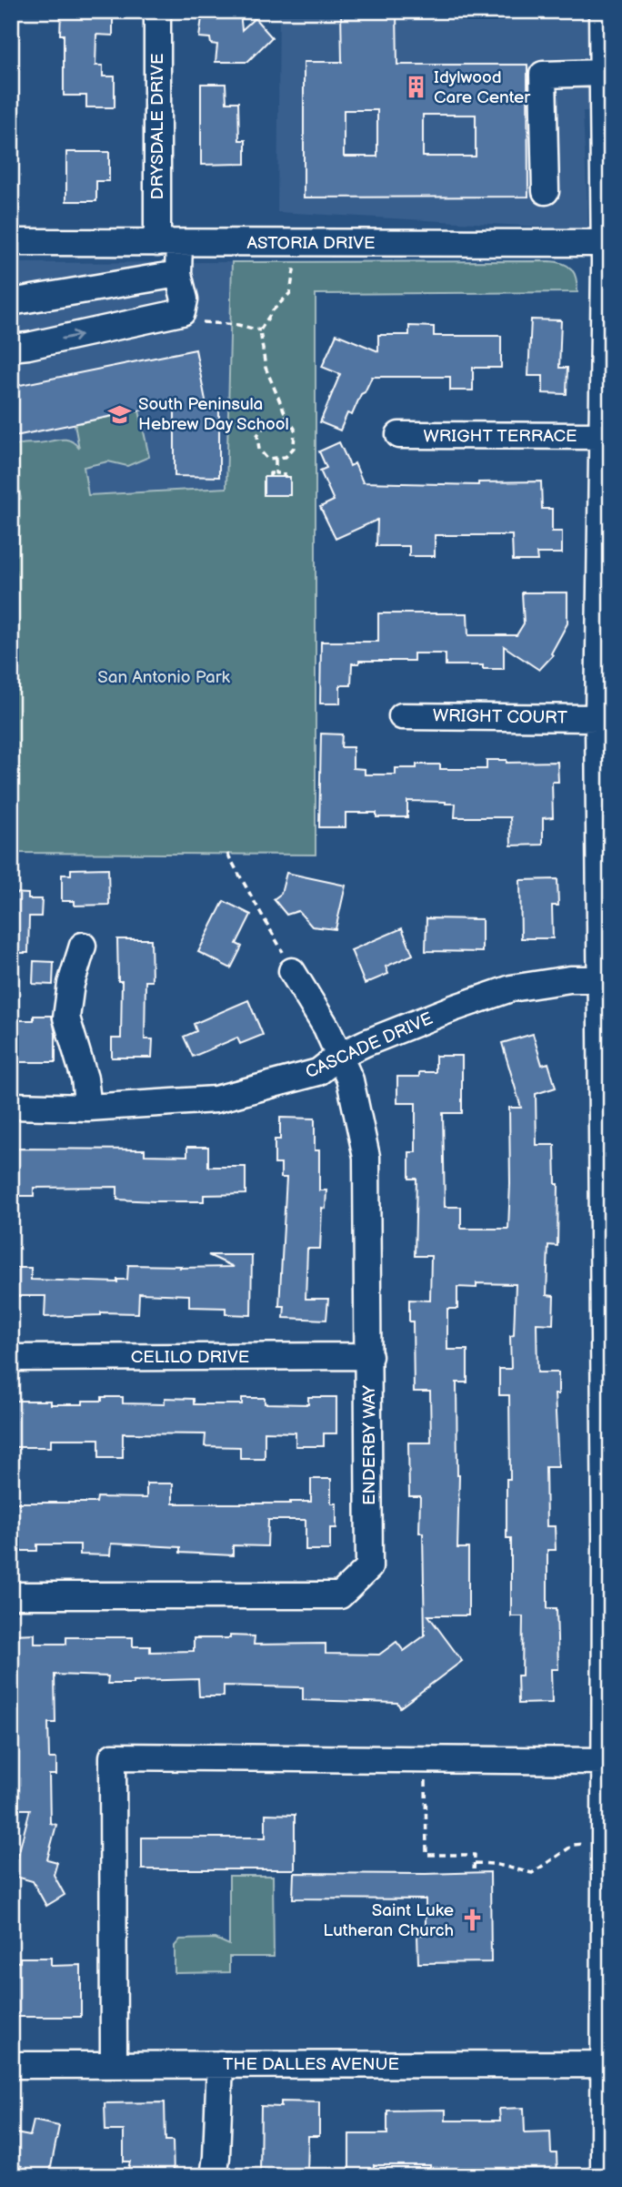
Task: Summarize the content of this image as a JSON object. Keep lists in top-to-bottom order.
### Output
{
  "streets": {
    "street": [
      "DRYSDALE DRIVE",
      "ASTORIA DRIVE",
      "WRIGHT TERRACE",
      "WRIGHT COURT",
      "CASCADE DRIVE",
      "CELILO DRIVE",
      "ENDERBY WAY",
      "THE DALLES AVENUE"
    ]
  },
  "crossings": [
    ["DRYSDALE DRIVE", "ASTORIA DRIVE"],
    ["CASCADE DRIVE", "ENDERBY WAY"],
    ["CELILO DRIVE", "ENDERBY WAY"]
  ],
  "one_way": ["DRYSDALE DRIVE"],
  "parks": ["San Antonio Park"],
  "places": {
    "building": ["Idylwood Care Center"],
    "school or university": ["South Peninsula Hebrew Day School"],
    "church": ["Saint Luke Lutheran Church"]
  }
}
